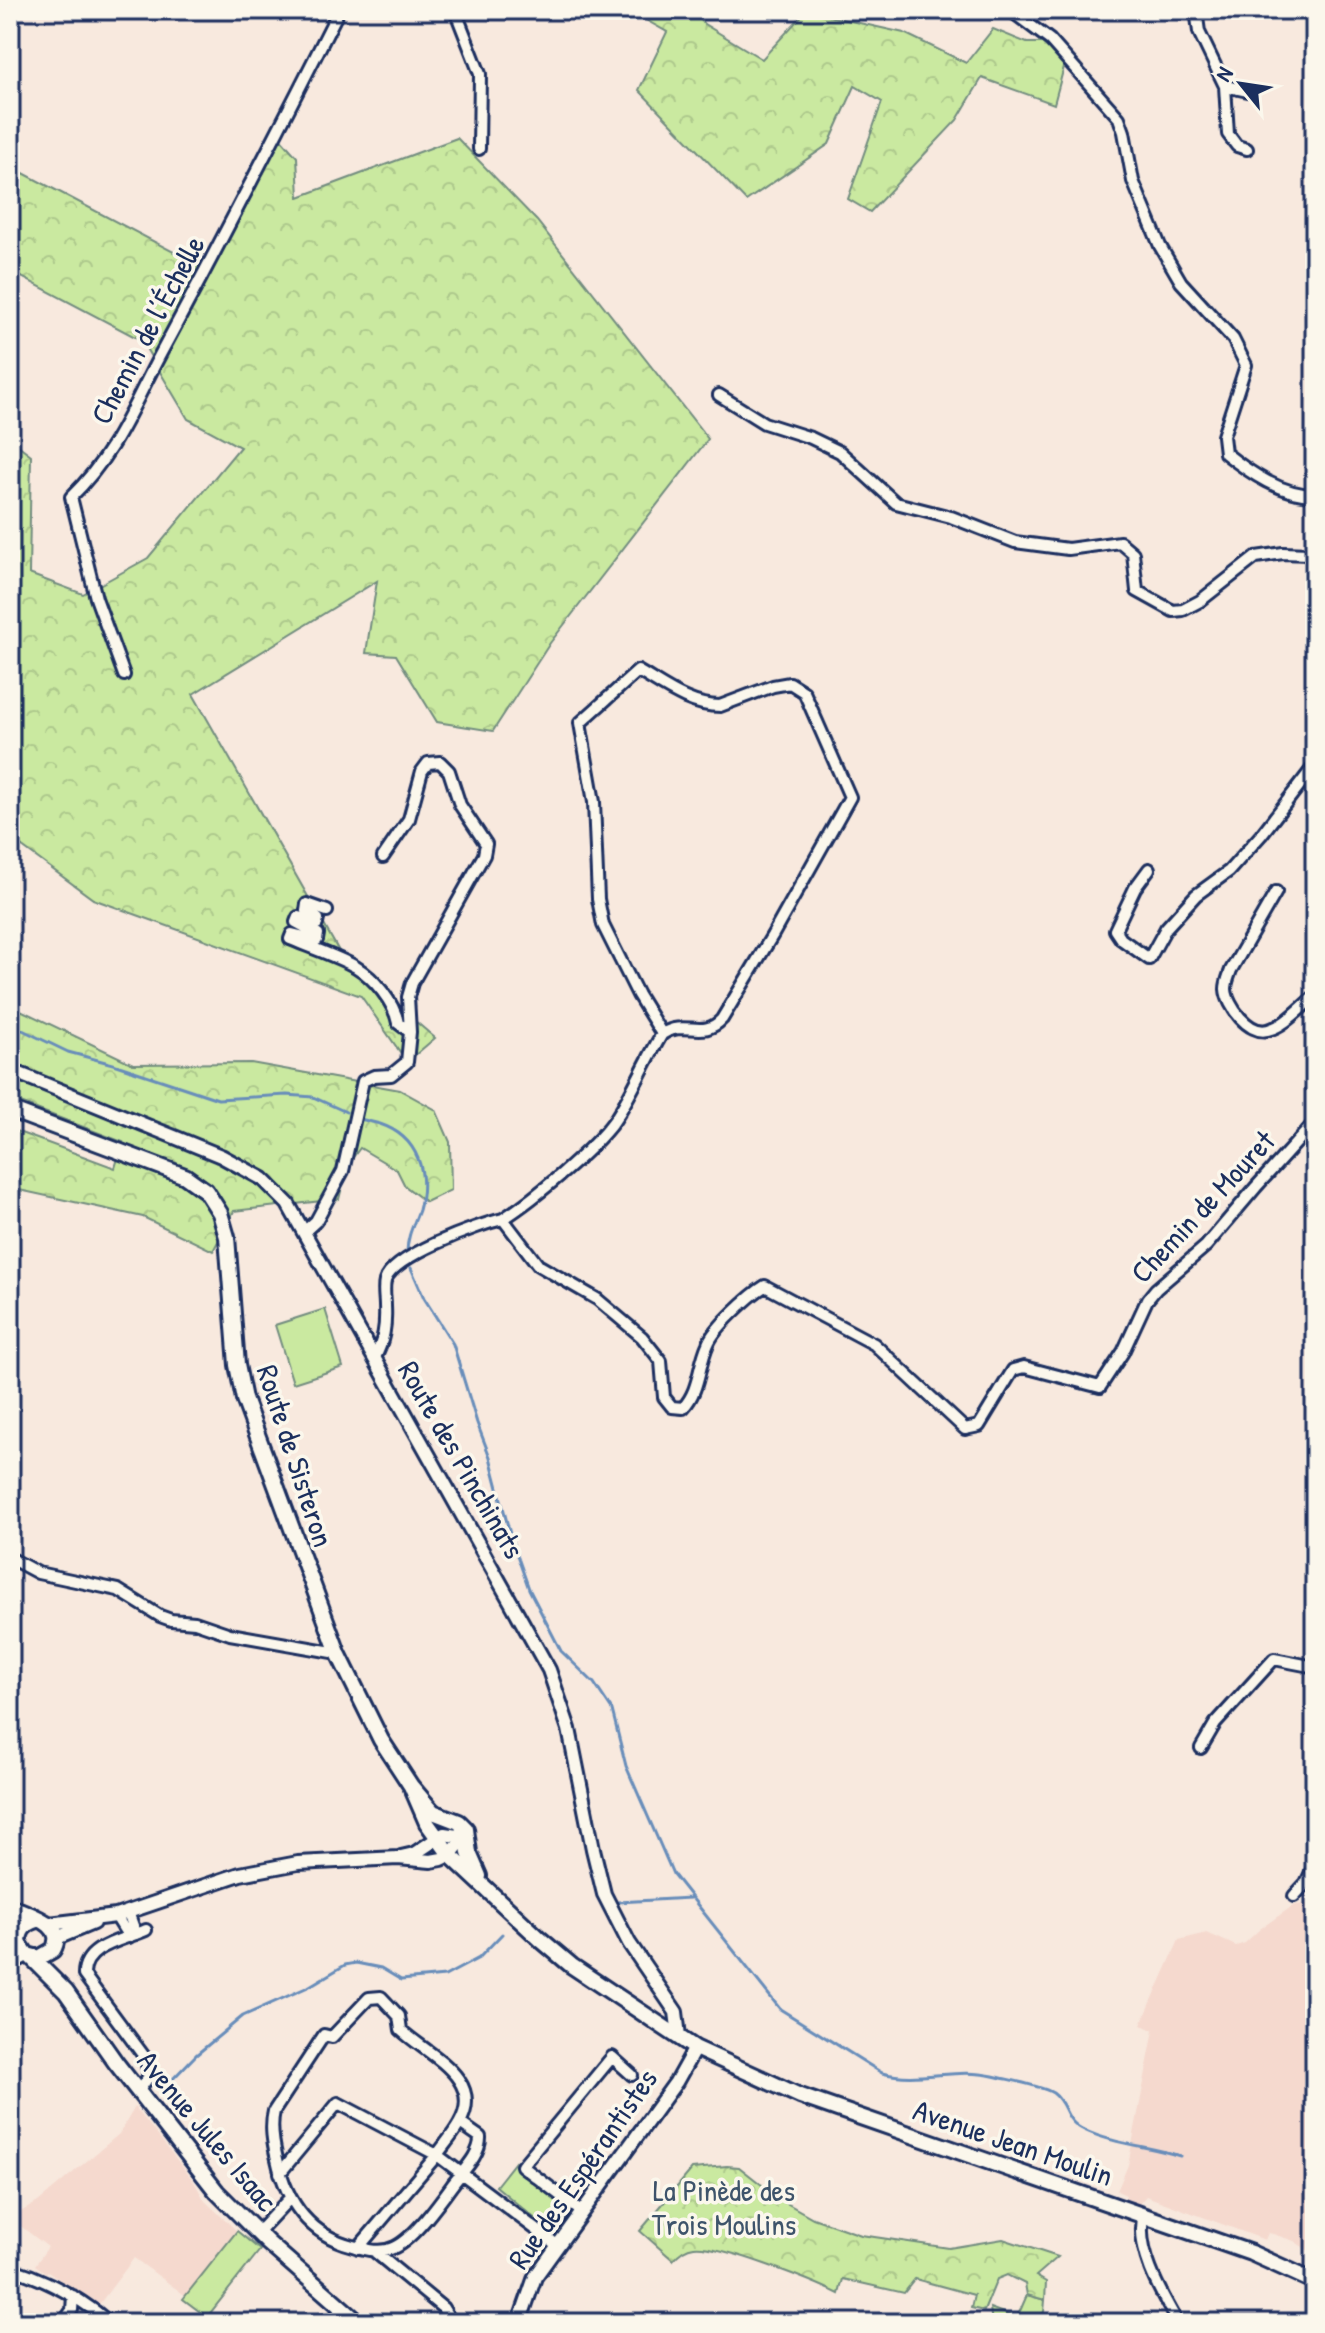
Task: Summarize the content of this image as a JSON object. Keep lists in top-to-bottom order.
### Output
{
  "streets": {
    "main road": ["Route de Sisteron", "Avenue Jules Isaac", "Avenue Jean Moulin"],
    "street": [
      "Chemin de l’Échelle",
      "Chemin de Mouret",
      "Route des Pinchinats",
      "Rue des Espérantistes"
    ]
  },
  "crossings": [
    ["Route de Sisteron", "Route des Pinchinats"],
    ["Route de Sisteron", "Avenue Jean Moulin"],
    ["Route de Sisteron", "Rue des Espérantistes"],
    ["Avenue Jean Moulin", "Rue des Espérantistes"]
  ],
  "parks": ["La Pinède des Trois Moulins"],
  "north": "top left"
}
